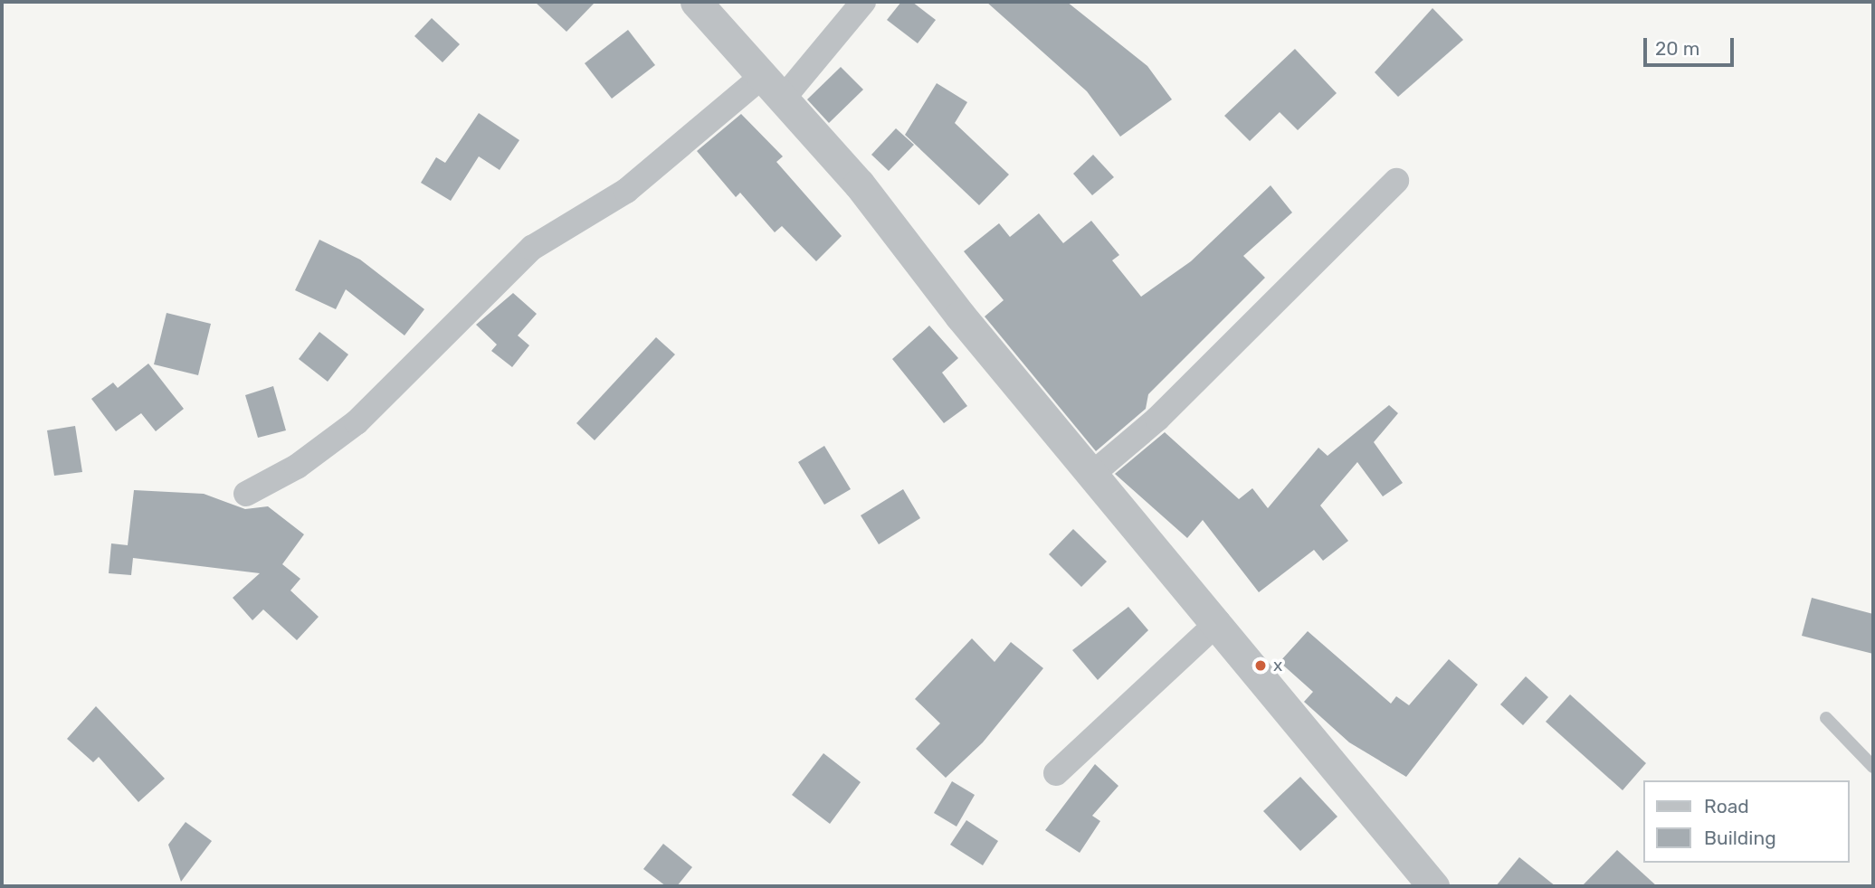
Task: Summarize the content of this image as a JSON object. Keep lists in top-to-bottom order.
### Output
{
  "places": ["x"],
  "legend": ["Road", "Building"],
  "scale_bar": "20 m"
}
